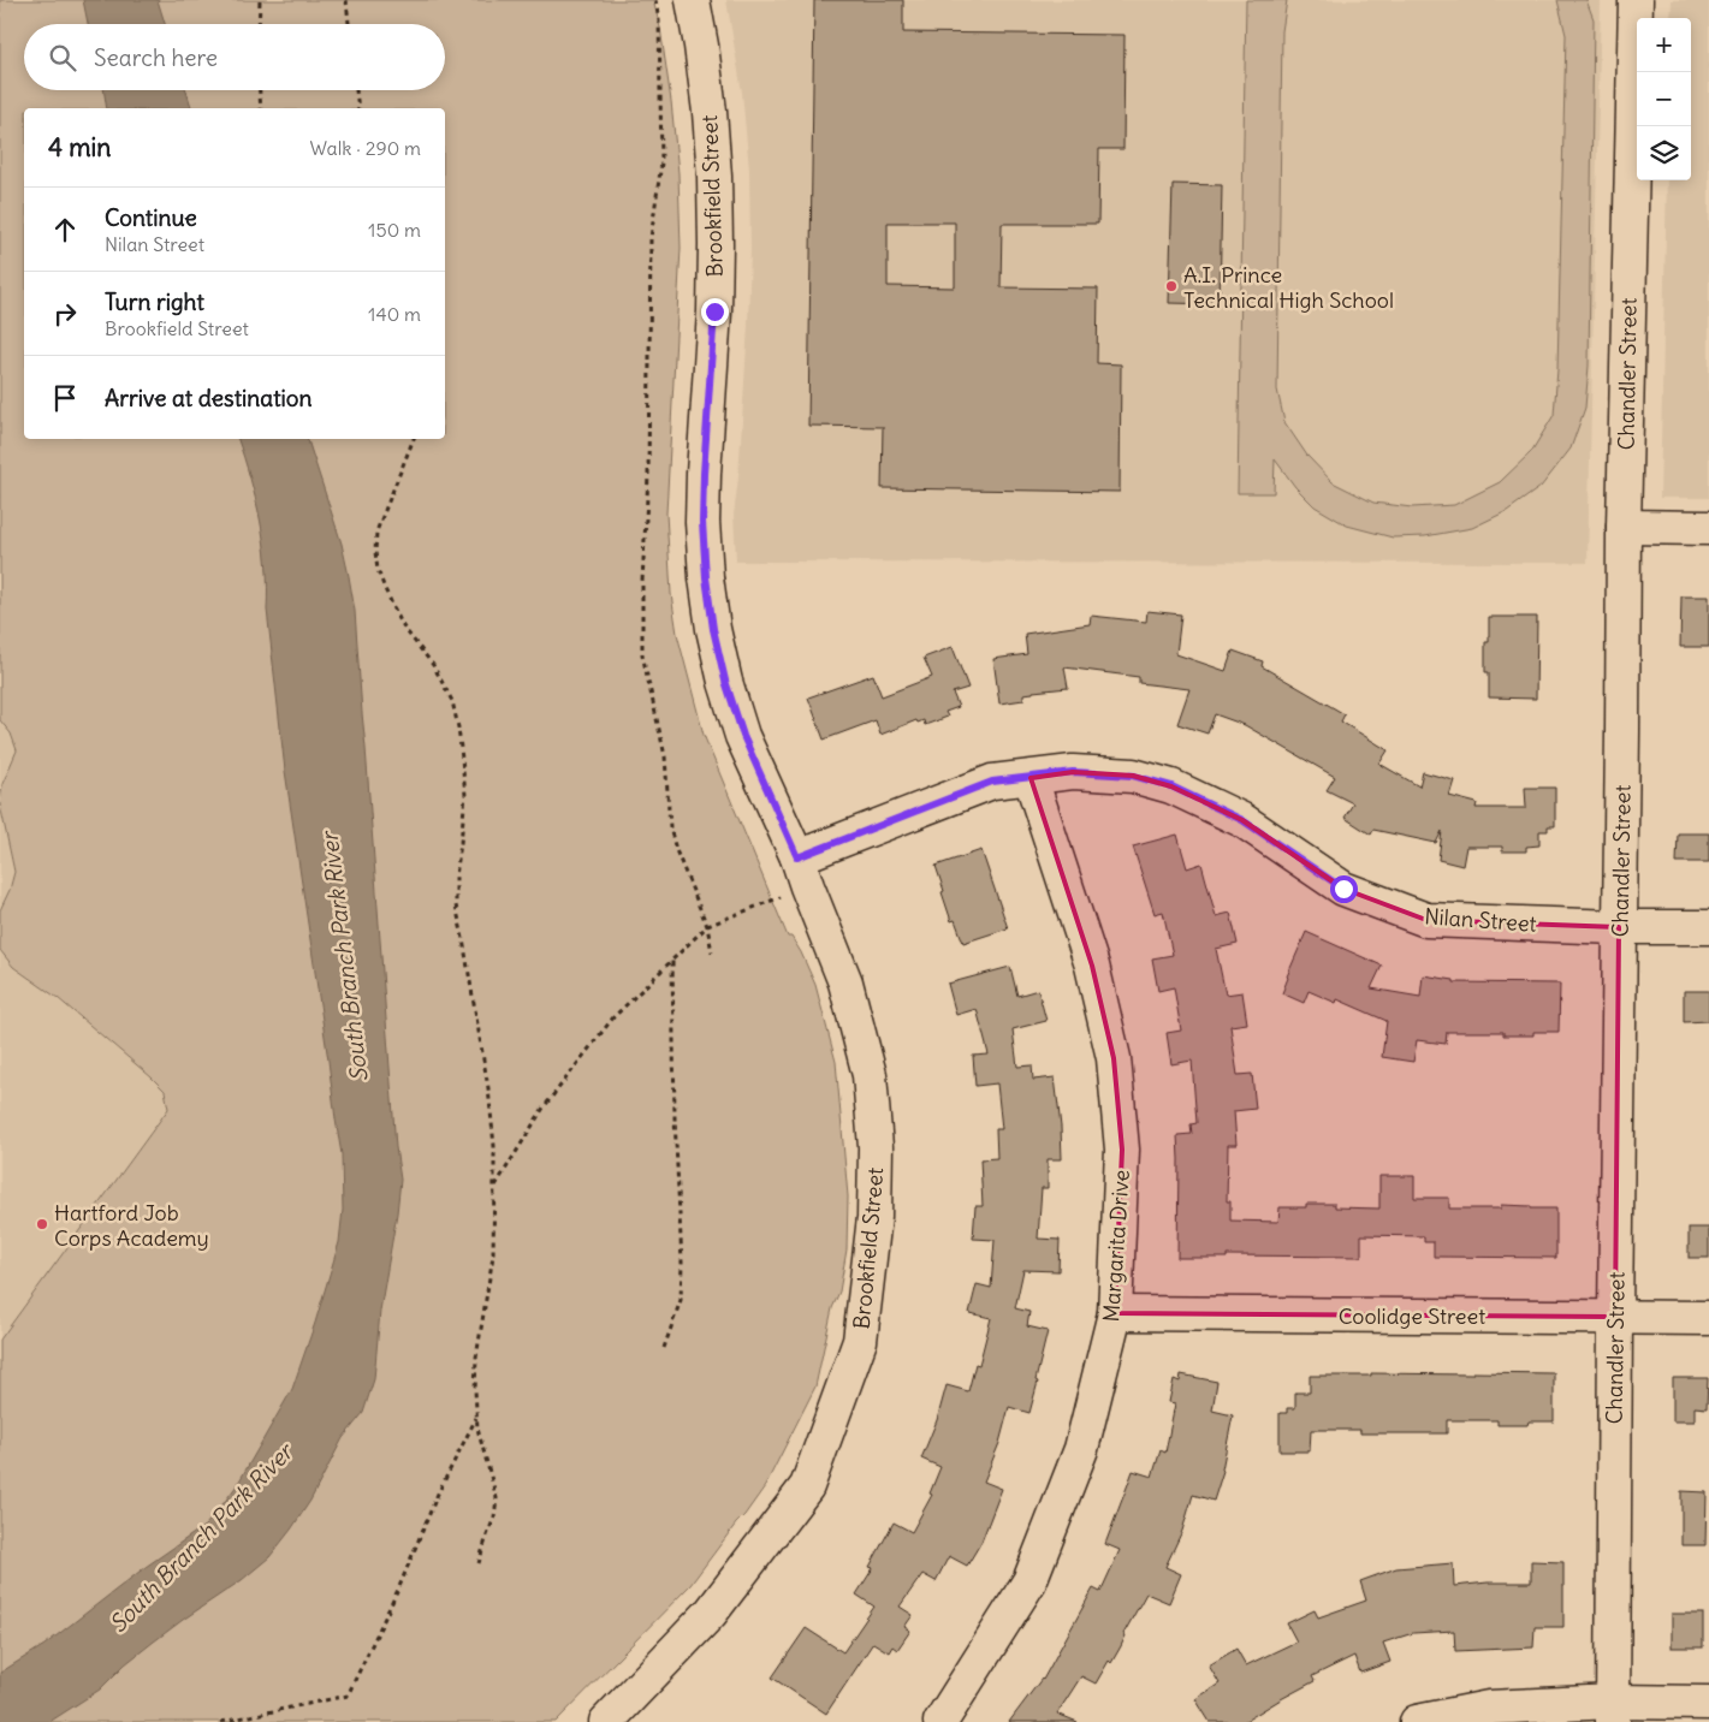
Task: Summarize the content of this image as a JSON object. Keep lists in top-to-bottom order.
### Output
{
  "streets": {
    "street": [
      "Brookfield Street",
      "Chandler Street",
      "Nilan Street",
      "Margarita Drive",
      "Coolidge Street"
    ]
  },
  "crossings": [
    ["Brookfield Street", "Nilan Street"],
    ["Chandler Street", "Nilan Street"],
    ["Chandler Street", "Coolidge Street"],
    ["Nilan Street", "Margarita Drive"],
    ["Margarita Drive", "Coolidge Street"]
  ],
  "water": ["South Branch Park River"],
  "places": ["A.I. Prince Technical High School", "Hartford Job Corps Academy"],
  "page": {
    "map_buttons": ["+", "−"],
    "search": "Search here",
    "heading": ["4 min", "Walk · 290 m"],
    "list": [
      ["Continue", "Nilan Street", "150 m"],
      ["Turn right", "Brookfield Street", "140 m"],
      "Arrive at destination"
    ]
  }
}
